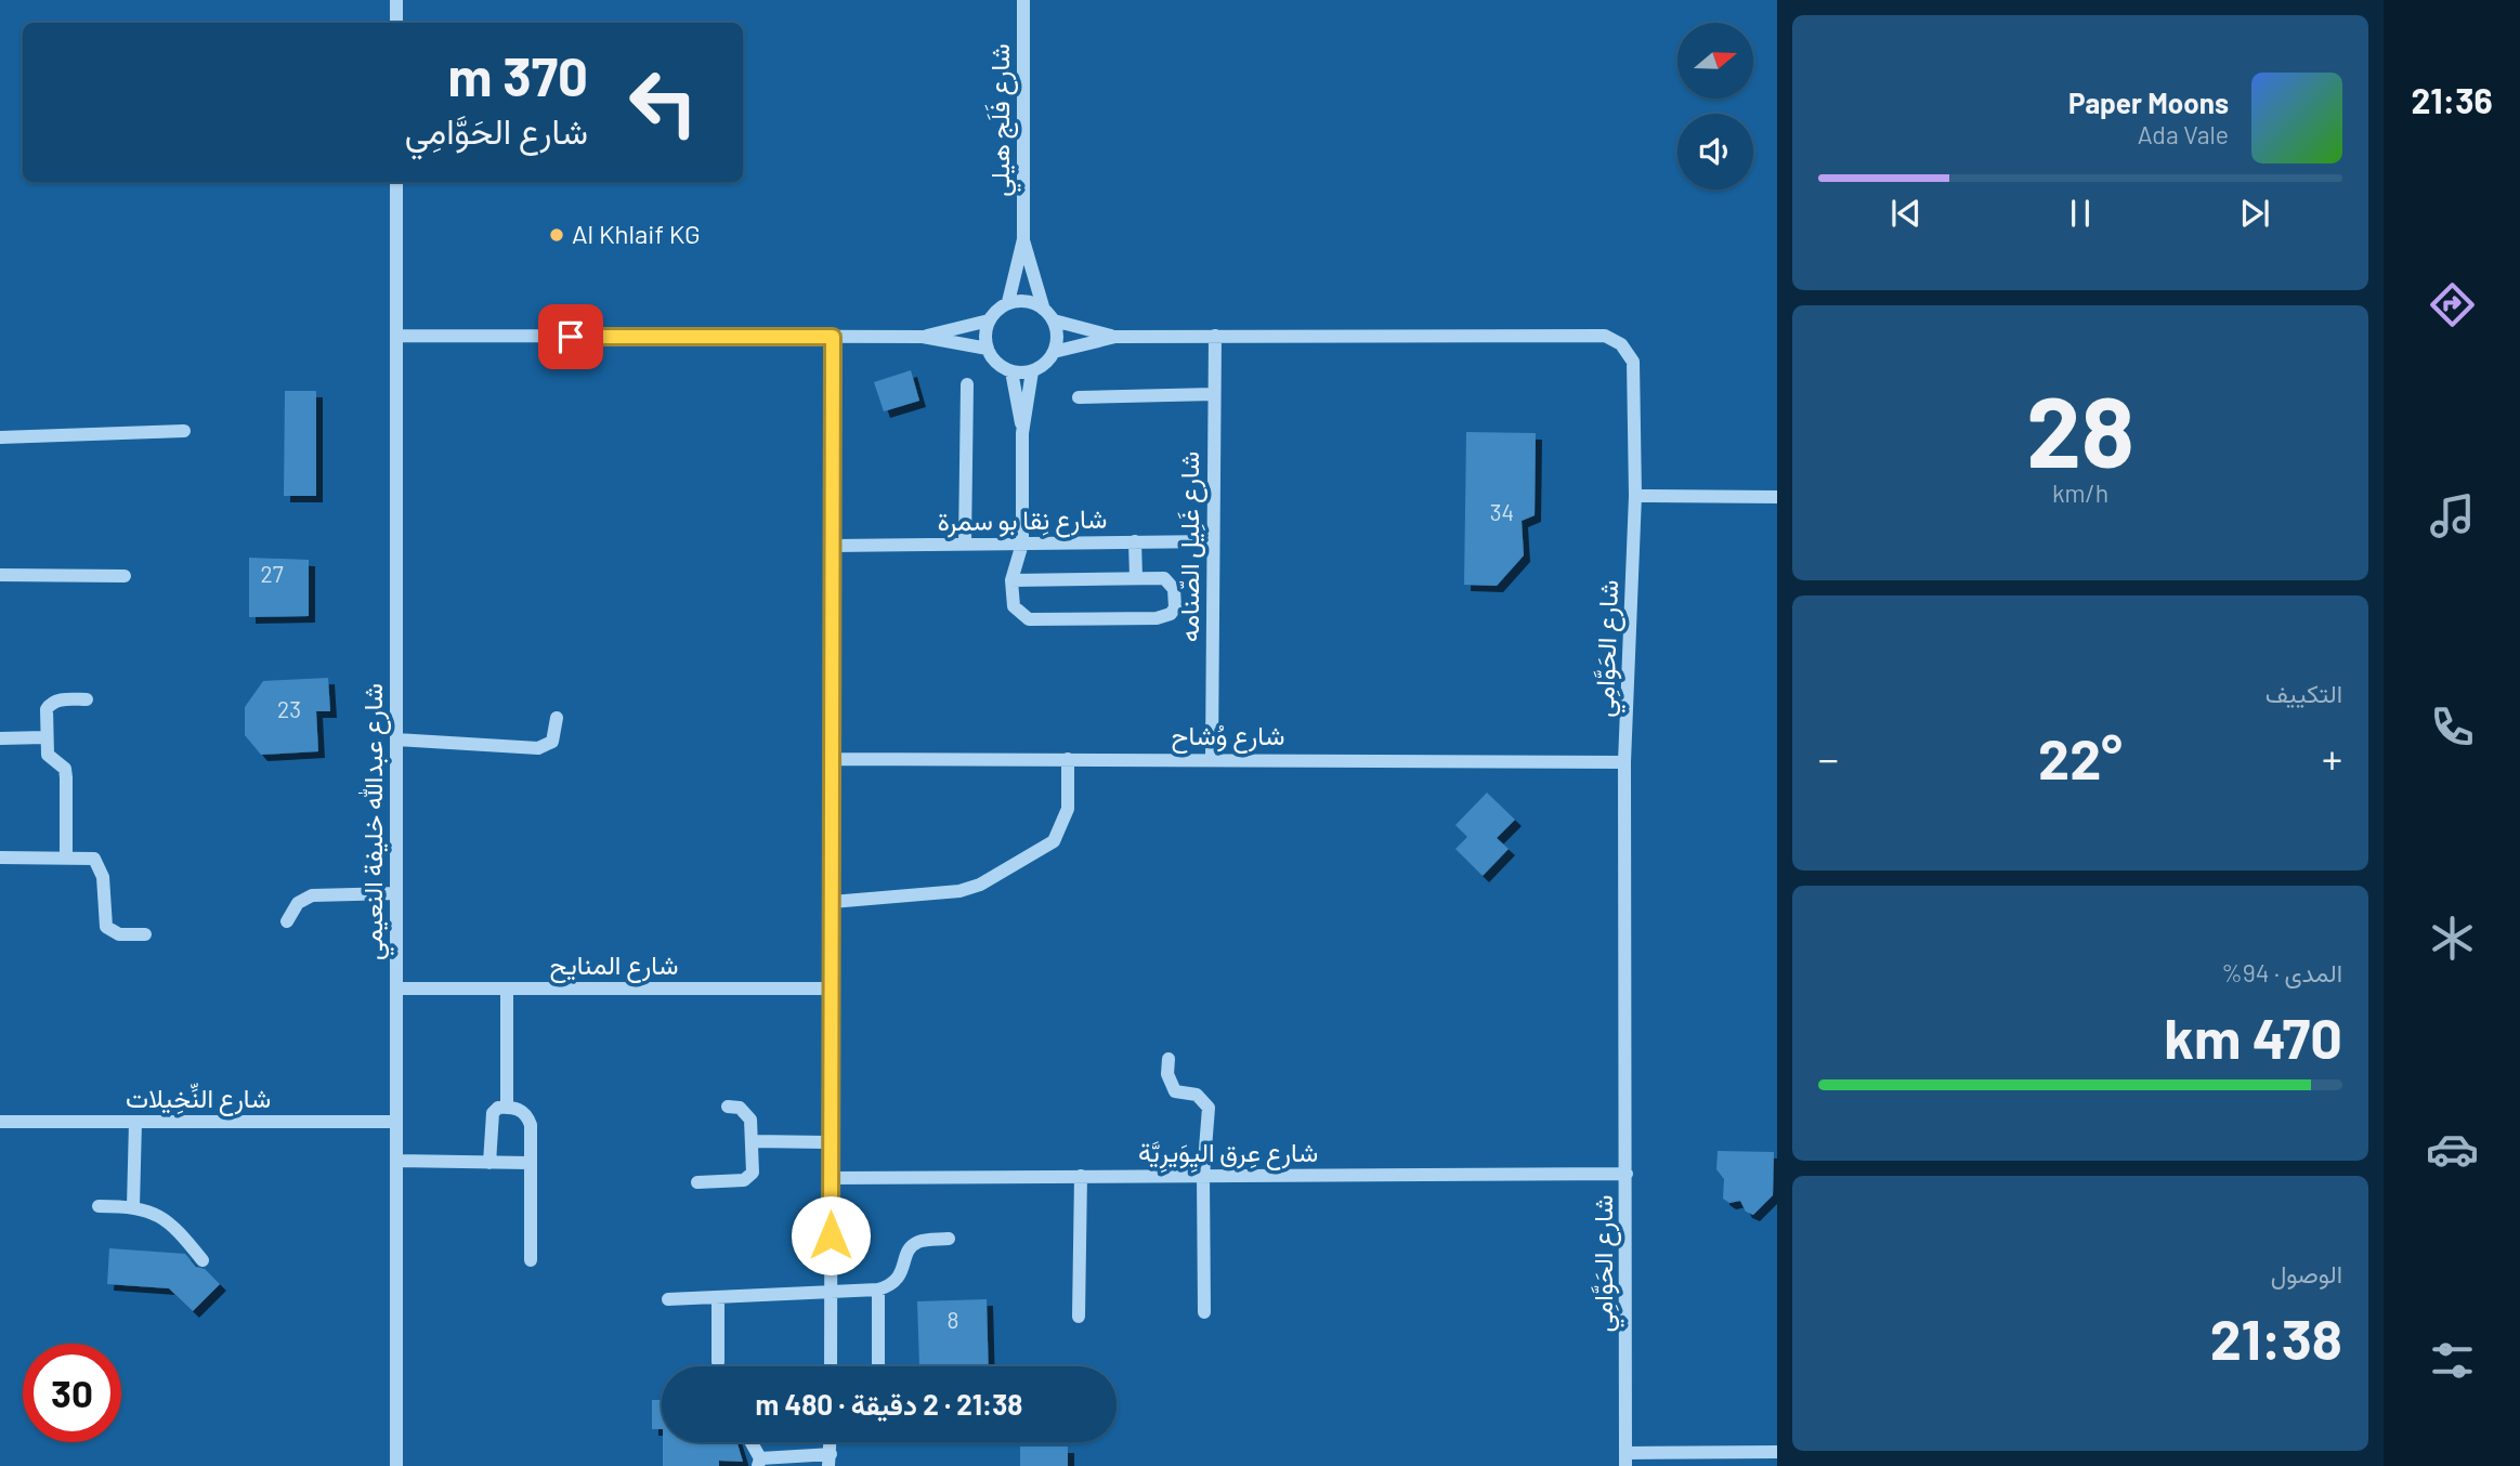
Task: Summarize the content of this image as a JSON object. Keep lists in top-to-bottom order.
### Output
{
  "streets": {
    "street": [
      "شارع فَلَج هيلي",
      "شارع نِقا بو سمرة",
      "شارع غَلِيل الصّنامه",
      "شارع الحَوَّامِي",
      "شارع وُشاح",
      "شارع عبدالله خليفة النعيمي",
      "شارع المنايح",
      "شارع النِّخِيلات",
      "شارع عِرق اليِوَيرِيَّة"
    ]
  },
  "crossings": [
    ["شارع فَلَج هيلي", "شارع الحَوَّامِي"],
    ["شارع نِقا بو سمرة", "شارع غَلِيل الصّنامه"],
    ["شارع غَلِيل الصّنامه", "شارع الحَوَّامِي"],
    ["شارع غَلِيل الصّنامه", "شارع وُشاح"],
    ["شارع الحَوَّامِي", "شارع وُشاح"],
    ["شارع الحَوَّامِي", "شارع عِرق اليِوَيرِيَّة"],
    ["شارع عبدالله خليفة النعيمي", "شارع المنايح"],
    ["شارع عبدالله خليفة النعيمي", "شارع النِّخِيلات"]
  ],
  "places": ["Al Khlaif KG"],
  "house_numbers": [
    "34",
    "27",
    "23",
    "8"
  ],
  "north": "right",
  "page": {
    "tabs": "21:36",
    "turn": ["370 m", "شارع الحَوَّامِي"],
    "song": ["Paper Moons", "Ada Vale"],
    "tile": [
      ["28", "km/h"],
      "التكييف",
      ["المدى · 94%", "470 km"],
      ["الوصول", "21:38"]
    ],
    "heat": ["−", "22°", "+"],
    "limit": "30",
    "trip": "21:38 · 2 دقيقة · 480 m"
  }
}
